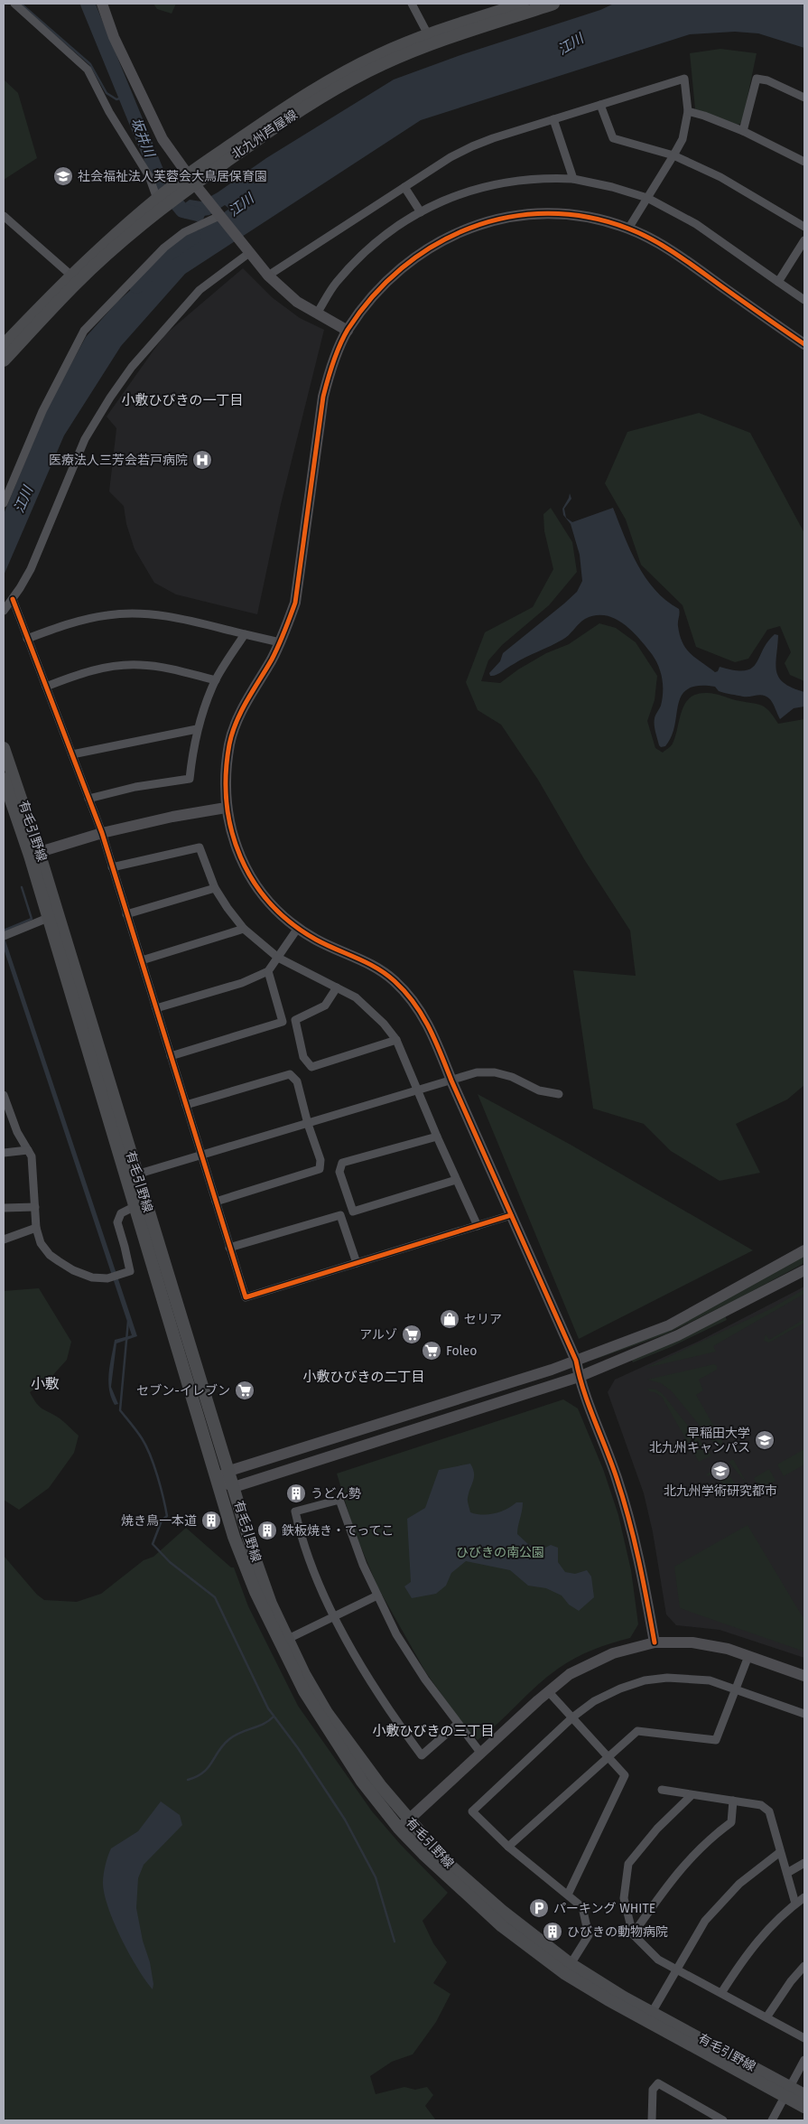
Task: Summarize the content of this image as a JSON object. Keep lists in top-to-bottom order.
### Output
{
  "streets": {
    "main road": ["北九州芦屋線", "有毛引野線"]
  },
  "districts": [
    "小敷ひびきの一丁目",
    "小敷ひびきの二丁目",
    "小敷",
    "小敷ひびきの三丁目"
  ],
  "water": ["江川", "坂井川"],
  "parks": ["ひびきの南公園"],
  "places": {
    "school or university": ["社会福祉法人芙蓉会大鳥居保育園", "早稲田大学 北九州キャンパス", "北九州学術研究都市"],
    "hospital": ["医療法人三芳会若戸病院"],
    "shop": ["セリア"],
    "supermarket": ["アルゾ", "Foleo", "セブン-イレブン"],
    "building": [
      "うどん勢",
      "焼き鳥一本道",
      "鉄板焼き・てってこ",
      "ひびきの動物病院"
    ],
    "parking": ["パーキング WHITE"]
  }
}
